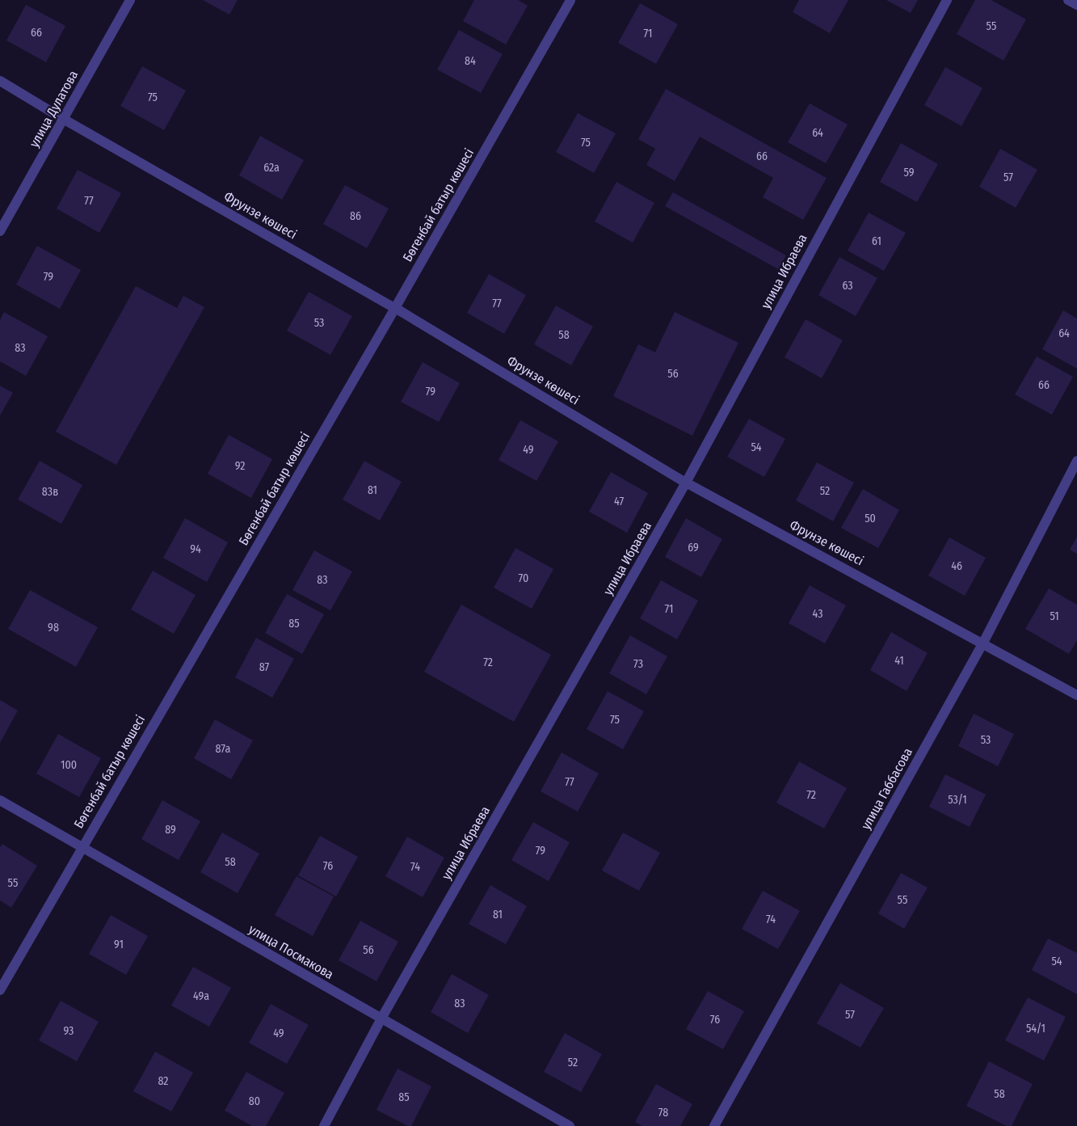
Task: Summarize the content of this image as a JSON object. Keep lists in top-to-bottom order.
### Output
{
  "streets": {
    "street": [
      "улица Дулатова",
      "Бөгенбай батыр көшесі",
      "Фрунзе көшесі",
      "улица Ибраева",
      "улица Габбасова",
      "улица Посмакова"
    ]
  },
  "crossings": [
    ["улица Дулатова", "Фрунзе көшесі"],
    ["Бөгенбай батыр көшесі", "Фрунзе көшесі"],
    ["Бөгенбай батыр көшесі", "улица Посмакова"],
    ["Фрунзе көшесі", "улица Ибраева"],
    ["Фрунзе көшесі", "улица Габбасова"],
    ["улица Ибраева", "улица Посмакова"]
  ],
  "house_numbers": [
    "55",
    "66",
    "71",
    "84",
    "75",
    "64",
    "75",
    "66",
    "62а",
    "59",
    "57",
    "77",
    "86",
    "61",
    "79",
    "63",
    "77",
    "53",
    "64",
    "58",
    "83",
    "56",
    "66",
    "79",
    "54",
    "49",
    "92",
    "81",
    "52",
    "83в",
    "47",
    "50",
    "69",
    "94",
    "46",
    "70",
    "83",
    "71",
    "43",
    "51",
    "85",
    "98",
    "41",
    "72",
    "73",
    "87",
    "75",
    "53",
    "87а",
    "100",
    "77",
    "72",
    "53/1",
    "89",
    "79",
    "58",
    "76",
    "74",
    "55",
    "55",
    "81",
    "74",
    "91",
    "56",
    "54",
    "49а",
    "83",
    "57",
    "76",
    "54/1",
    "93",
    "49",
    "52",
    "82",
    "58",
    "85",
    "80",
    "78"
  ]
}
